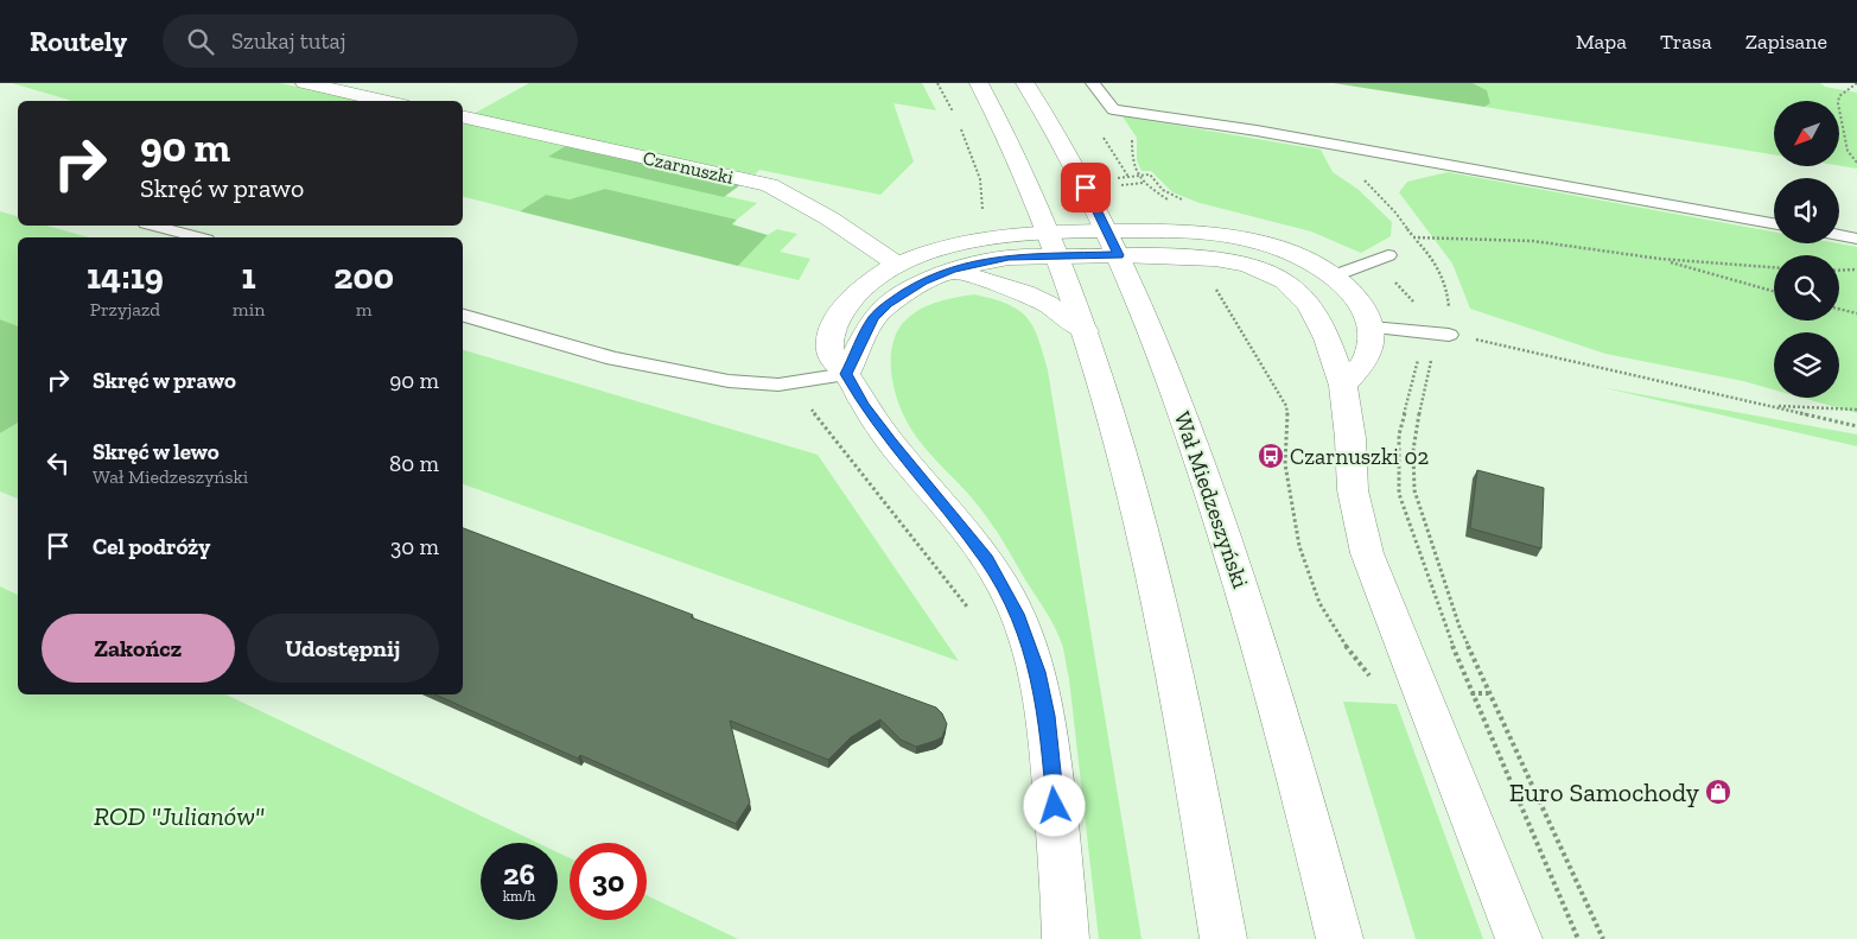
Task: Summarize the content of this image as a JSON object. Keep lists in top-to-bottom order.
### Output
{
  "streets": {
    "street": ["Czarnuszki", "Wał Miedzeszyński"]
  },
  "parks": ["ROD \"Julianów\""],
  "places": {
    "bus stop": ["Czarnuszki 02"],
    "shop": ["Euro Samochody"]
  },
  "north": "bottom left",
  "page": {
    "header": "Routely",
    "search": "Szukaj tutaj",
    "nav": ["Mapa", "Trasa", "Zapisane"],
    "turn": ["90 m", "Skręć w prawo"],
    "eta": [
      "14:19",
      "Przyjazd",
      "1",
      "min",
      "200",
      "m"
    ],
    "list": [
      {
        "name": "Skręć w prawo",
        "value": "90 m"
      },
      {
        "name": "Skręć w lewo",
        "note": "Wał Miedzeszyński",
        "value": "80 m"
      },
      {
        "name": "Cel podróży",
        "value": "30 m"
      }
    ],
    "buttons": ["Zakończ", "Udostępnij"],
    "speed": "26 km/h",
    "limit": "30"
  }
}
